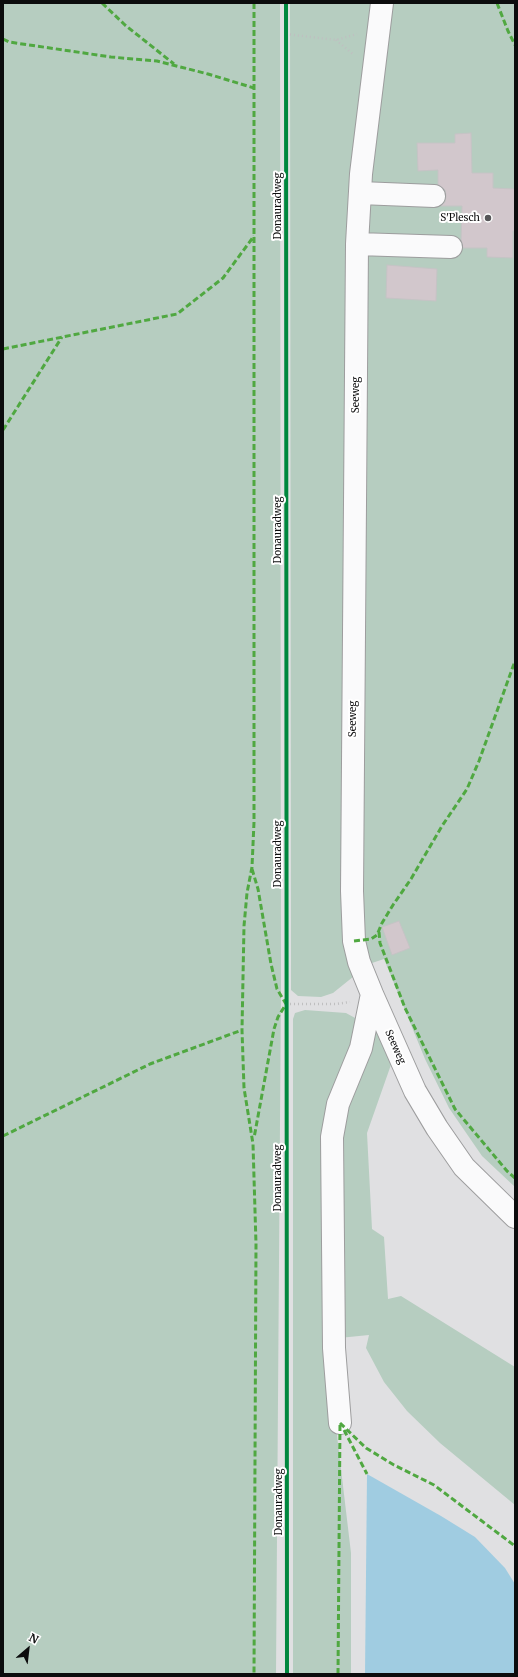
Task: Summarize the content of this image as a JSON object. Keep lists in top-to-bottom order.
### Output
{
  "streets": {
    "street": ["Seeweg"],
    "cycle path": ["Donauradweg"]
  },
  "places": ["S'Plesch"],
  "north": "top right"
}
